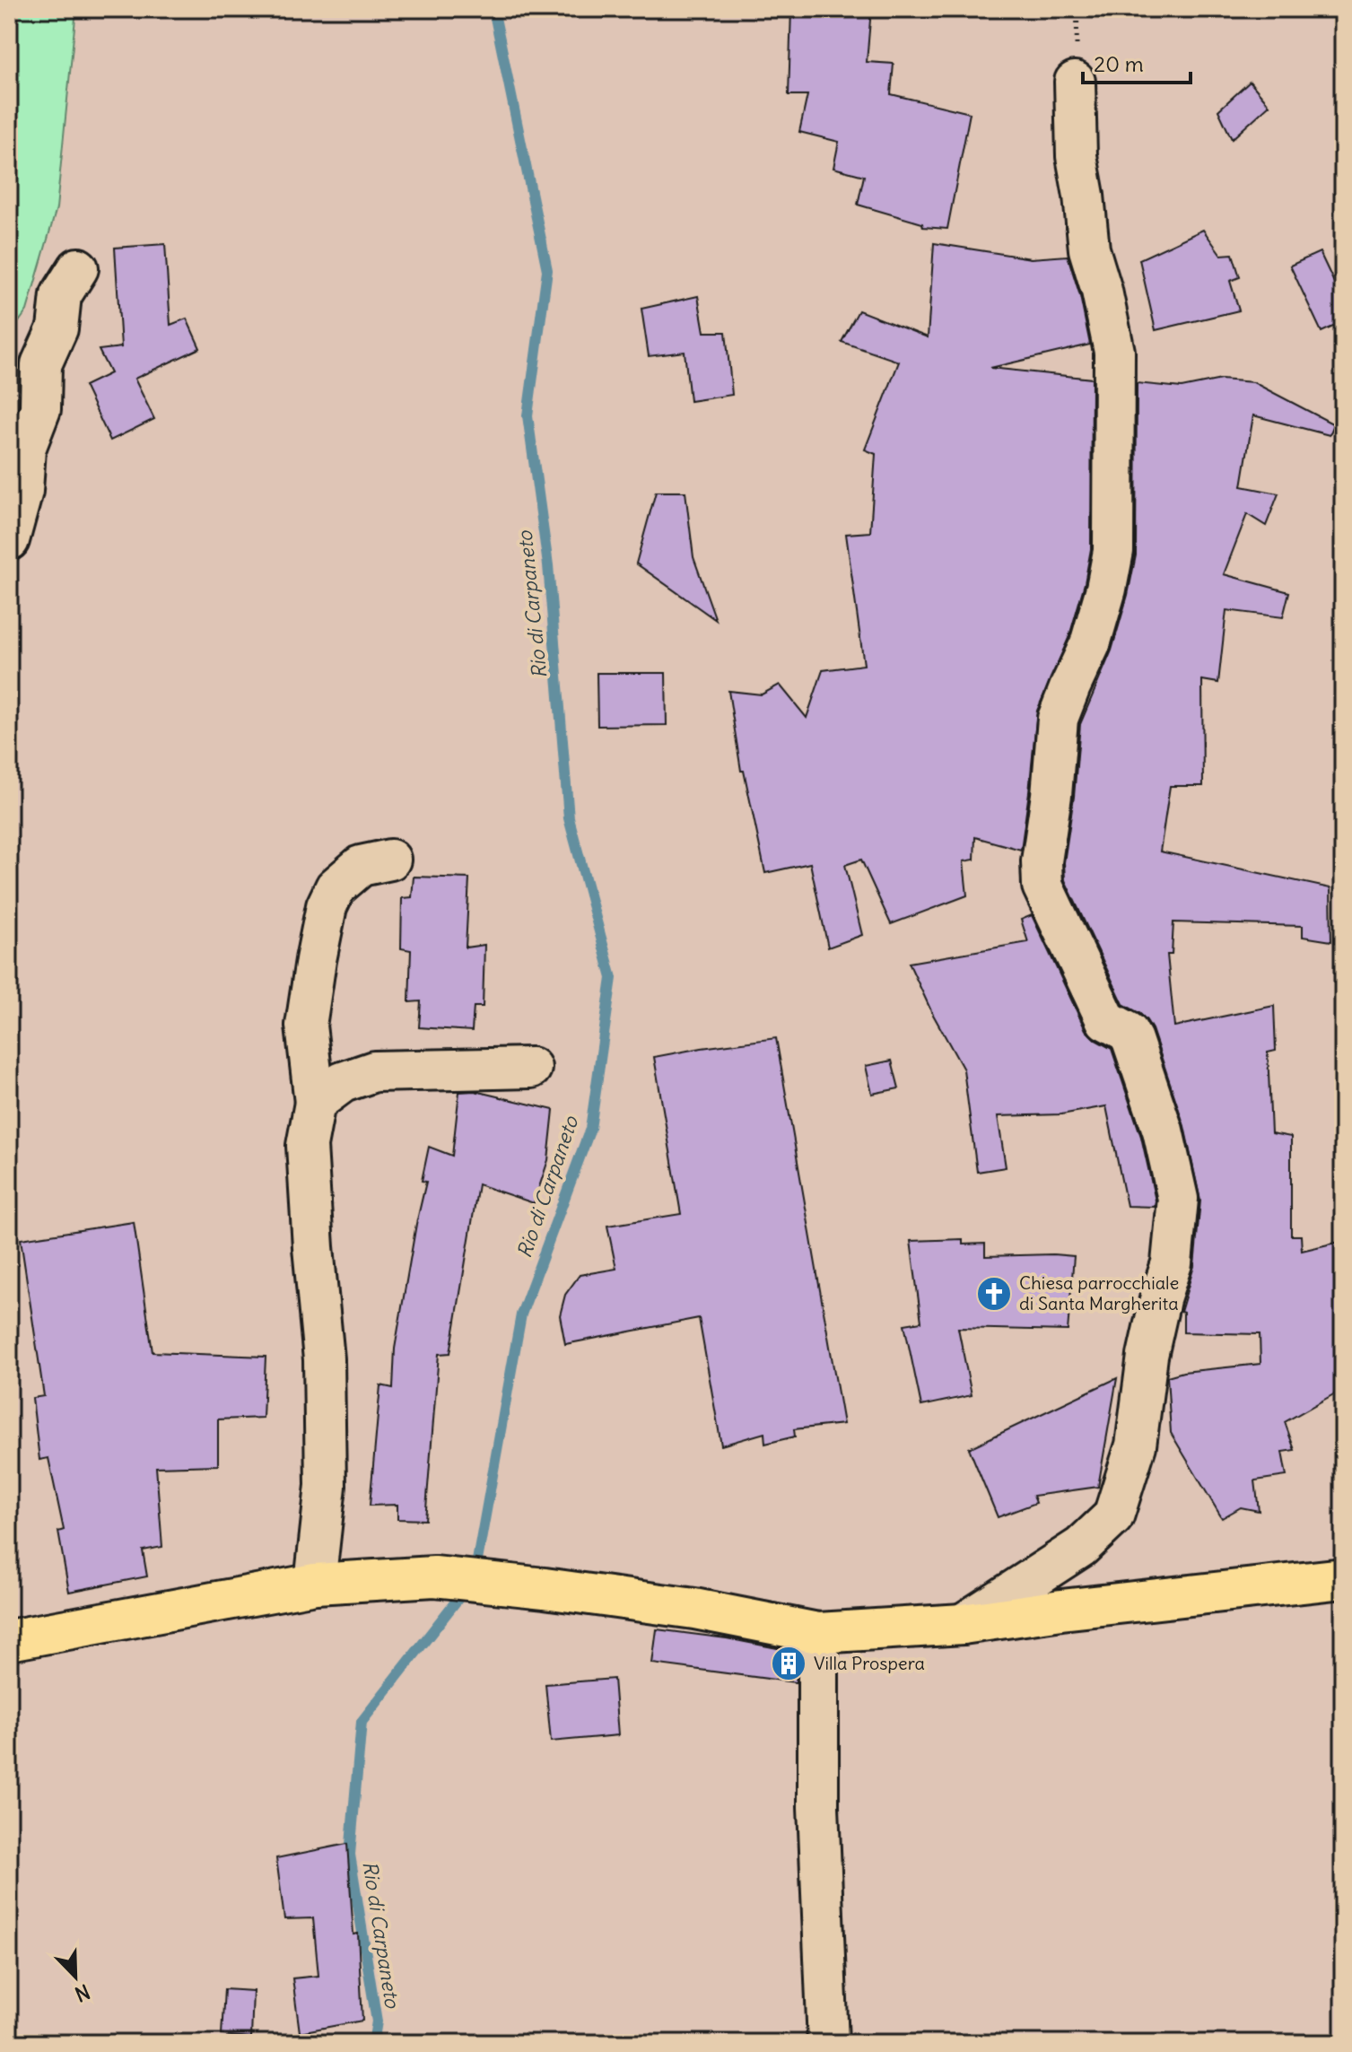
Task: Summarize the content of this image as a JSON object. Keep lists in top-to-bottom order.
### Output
{
  "water": ["Rio di Carpaneto"],
  "places": {
    "church": ["Chiesa parrocchiale di Santa Margherita"],
    "building": ["Villa Prospera"]
  },
  "scale_bar": "20 m",
  "north": "bottom right"
}
